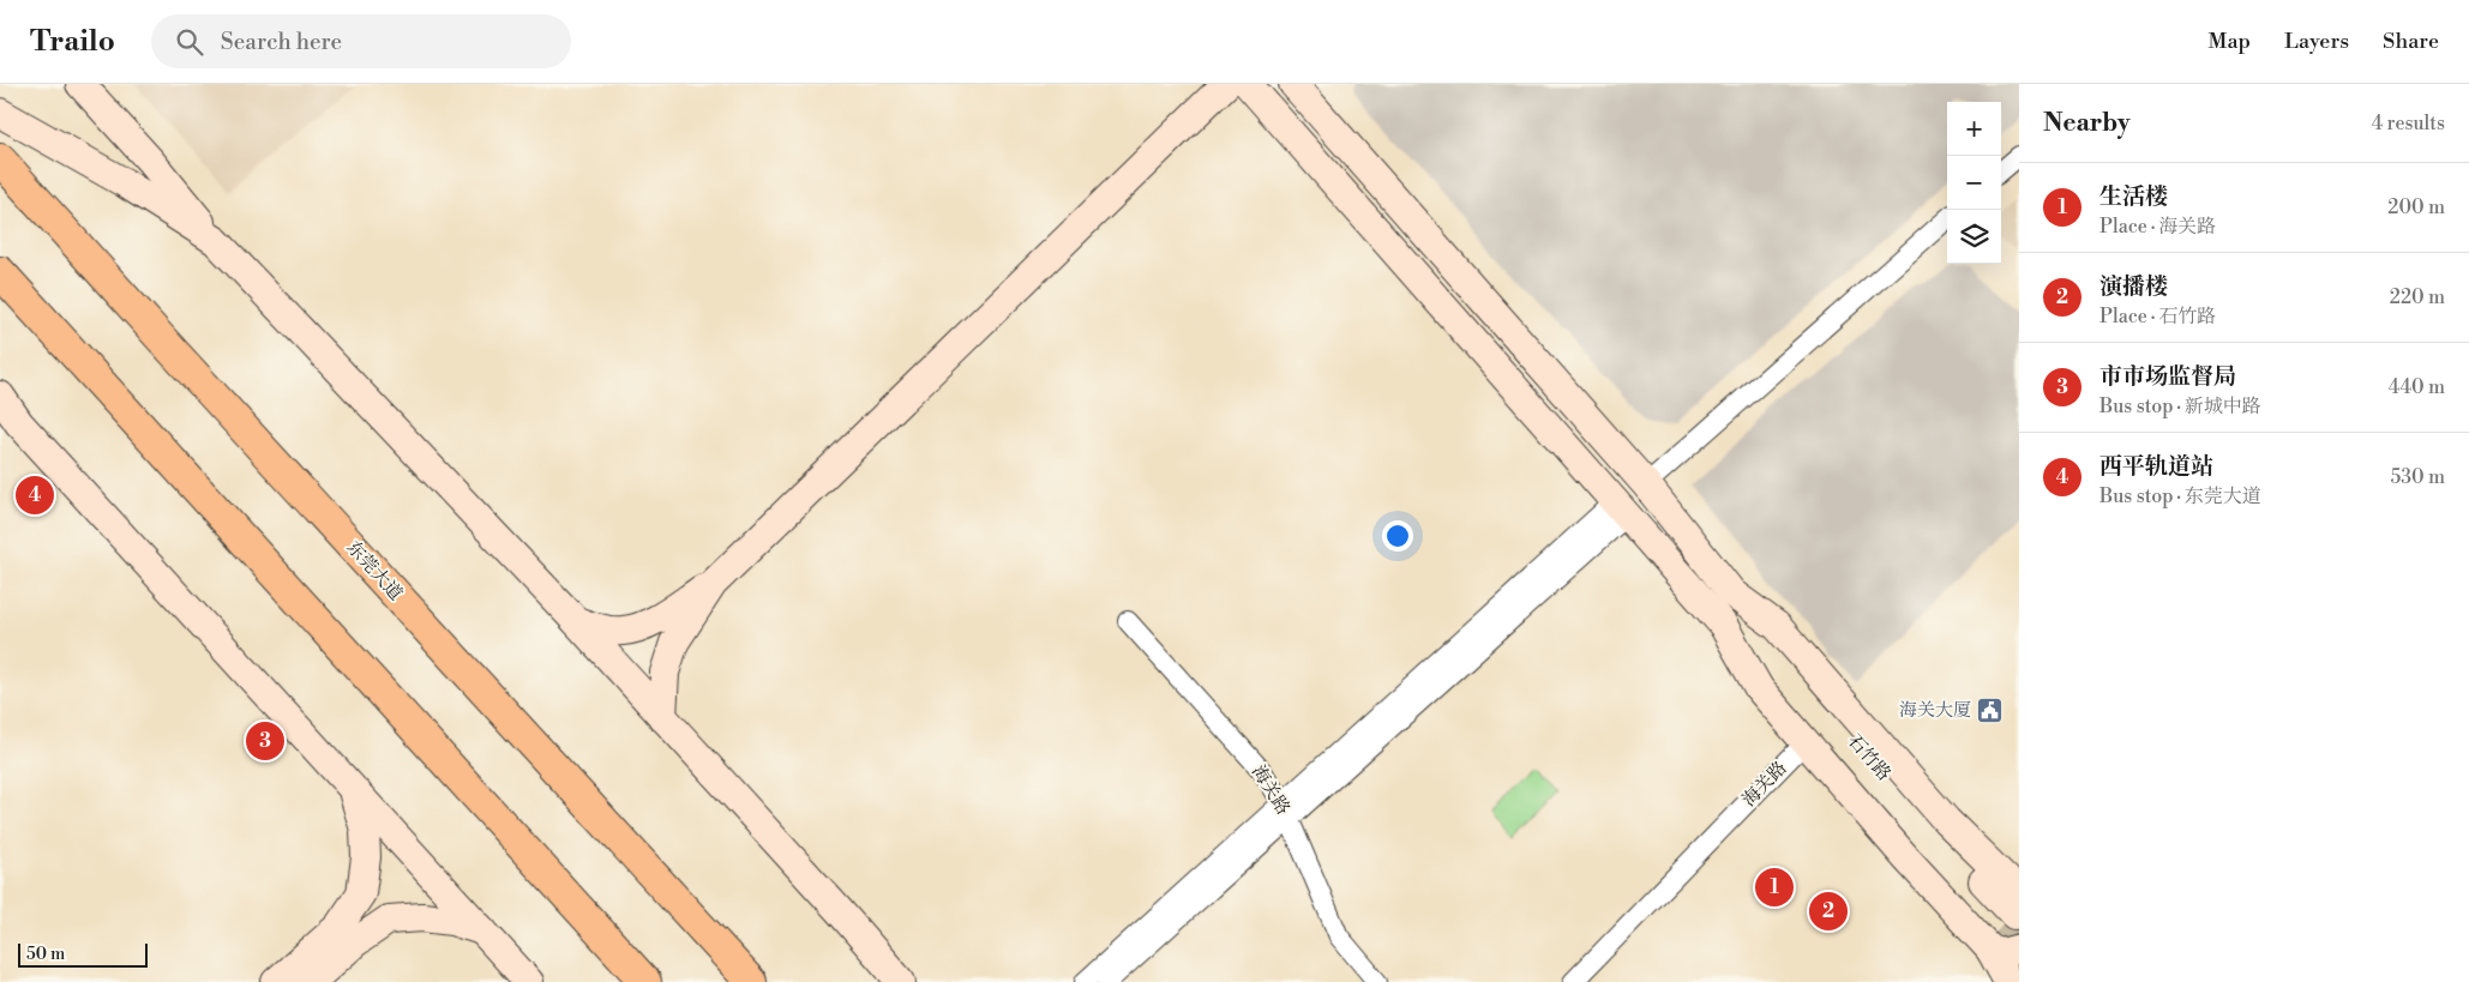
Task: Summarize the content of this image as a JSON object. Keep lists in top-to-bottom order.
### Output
{
  "streets": {
    "main road": ["东莞大道"],
    "street": ["石竹路", "海关路"]
  },
  "places": {
    "public building": ["海关大厦"]
  },
  "scale_bar": "50 m",
  "page": {
    "header": "Trailo",
    "search": "Search here",
    "nav": ["Map", "Layers", "Share"],
    "heading": ["Nearby", "4 results"],
    "map_buttons": ["+", "−"],
    "list": [
      {
        "mark": "1",
        "name": "生活楼",
        "note": "Place · 海关路",
        "value": "200 m"
      },
      {
        "mark": "2",
        "name": "演播楼",
        "note": "Place · 石竹路",
        "value": "220 m"
      },
      {
        "mark": "3",
        "name": "市市场监督局",
        "note": "Bus stop · 新城中路",
        "value": "440 m"
      },
      {
        "mark": "4",
        "name": "西平轨道站",
        "note": "Bus stop · 东莞大道",
        "value": "530 m"
      }
    ],
    "pins": [
      "4",
      "3",
      "1",
      "2"
    ],
    "scale": "50 m"
  }
}
